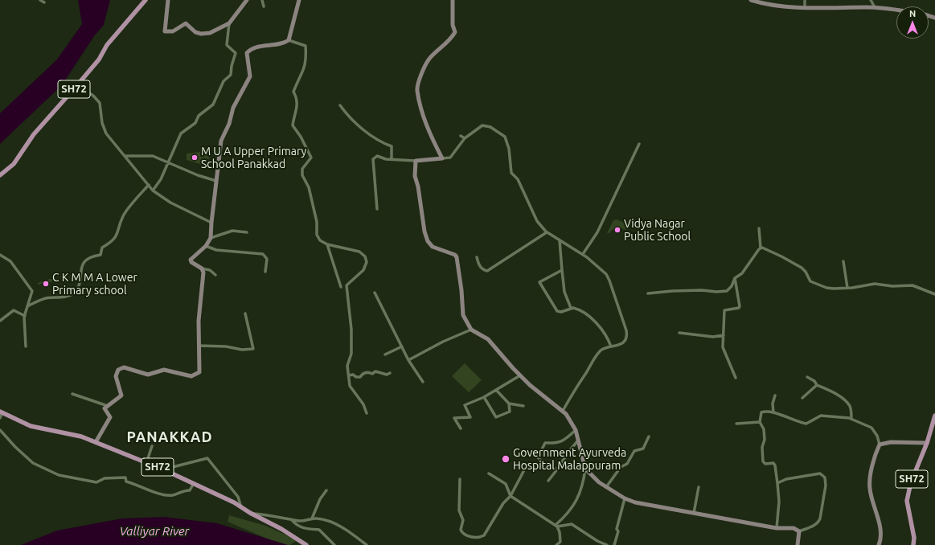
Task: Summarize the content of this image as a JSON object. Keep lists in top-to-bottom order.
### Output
{
  "streets": {
    "main road": ["SH72"]
  },
  "districts": ["PANAKKAD"],
  "water": ["Valliyar River"],
  "places": [
    "M U A Upper Primary School Panakkad",
    "Vidya Nagar Public School",
    "C K M M A Lower Primary school",
    "Government Ayurveda Hospital Malappuram"
  ],
  "north": "top"
}
